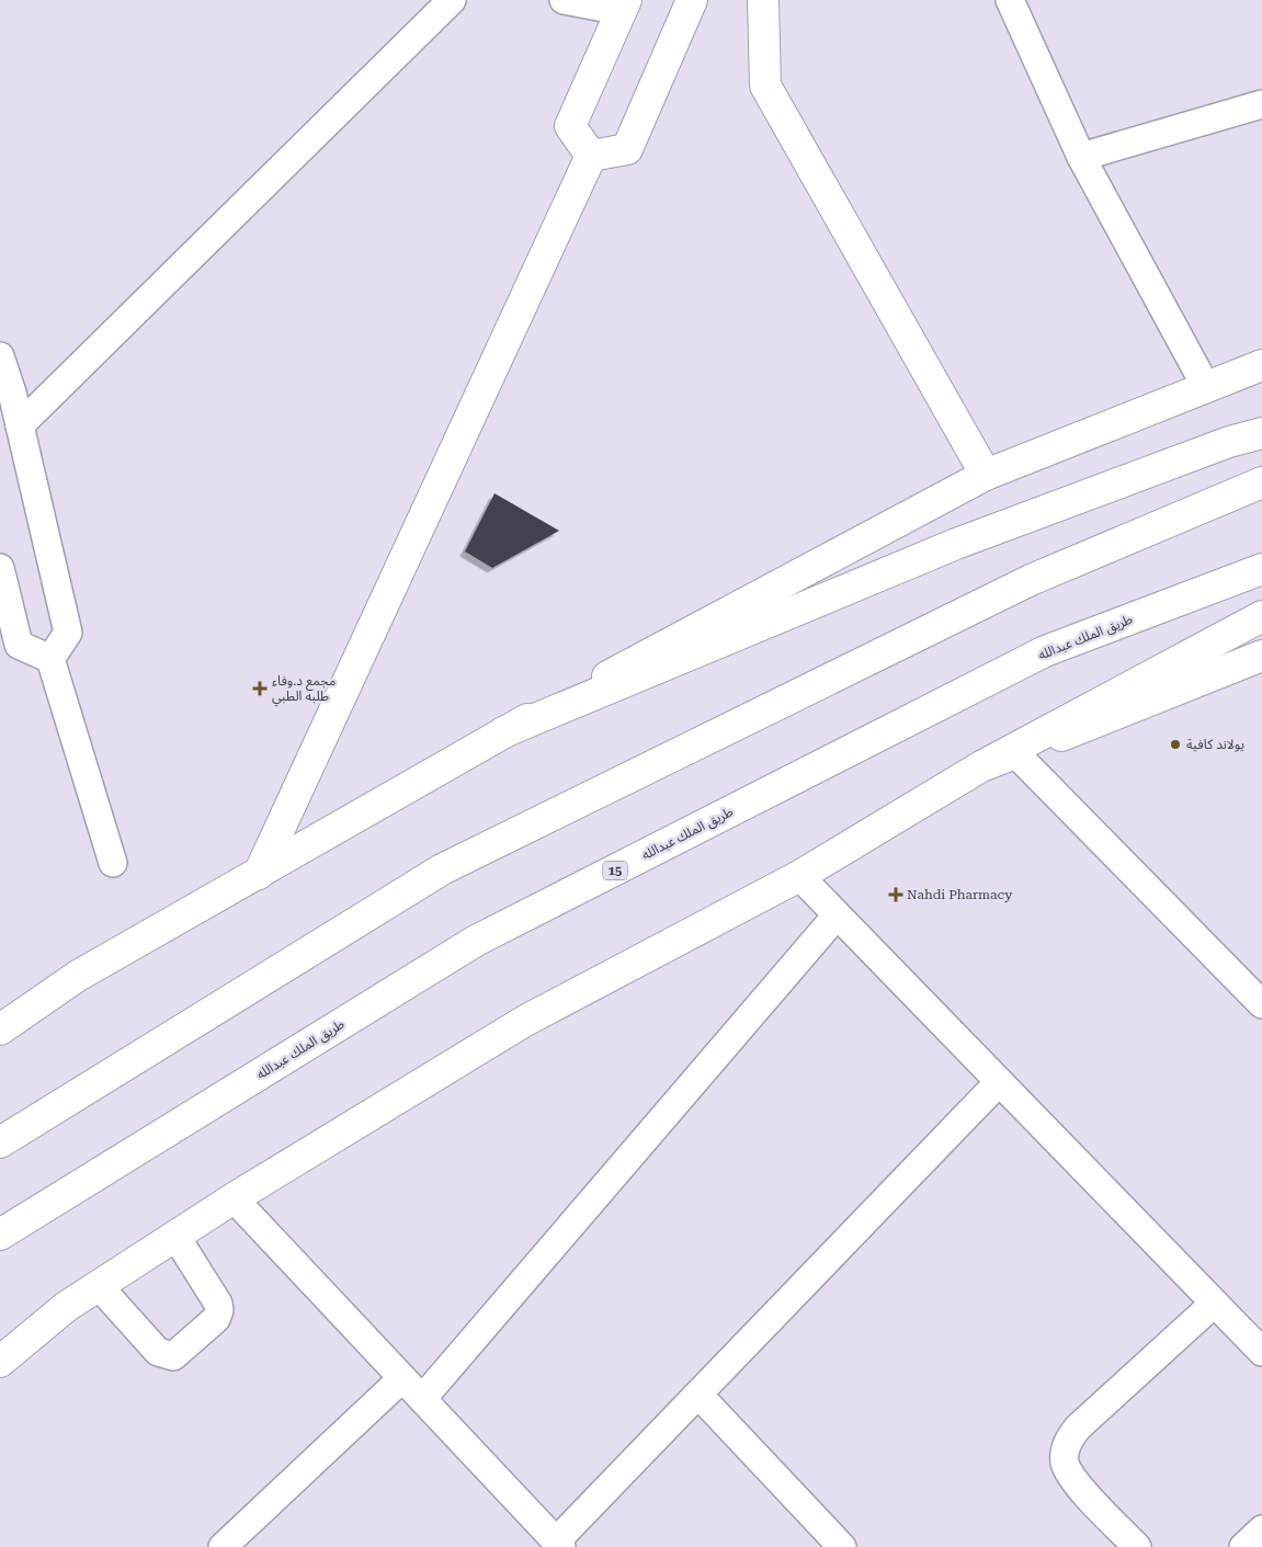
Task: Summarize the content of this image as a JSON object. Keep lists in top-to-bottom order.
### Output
{
  "streets": {
    "main road": ["طريق الملك عبدالله", "15"]
  },
  "places": {
    "health": ["مجمع د.وفاء طلبه الطبي", "Nahdi Pharmacy"],
    "other": ["يولاند كافية"]
  }
}
